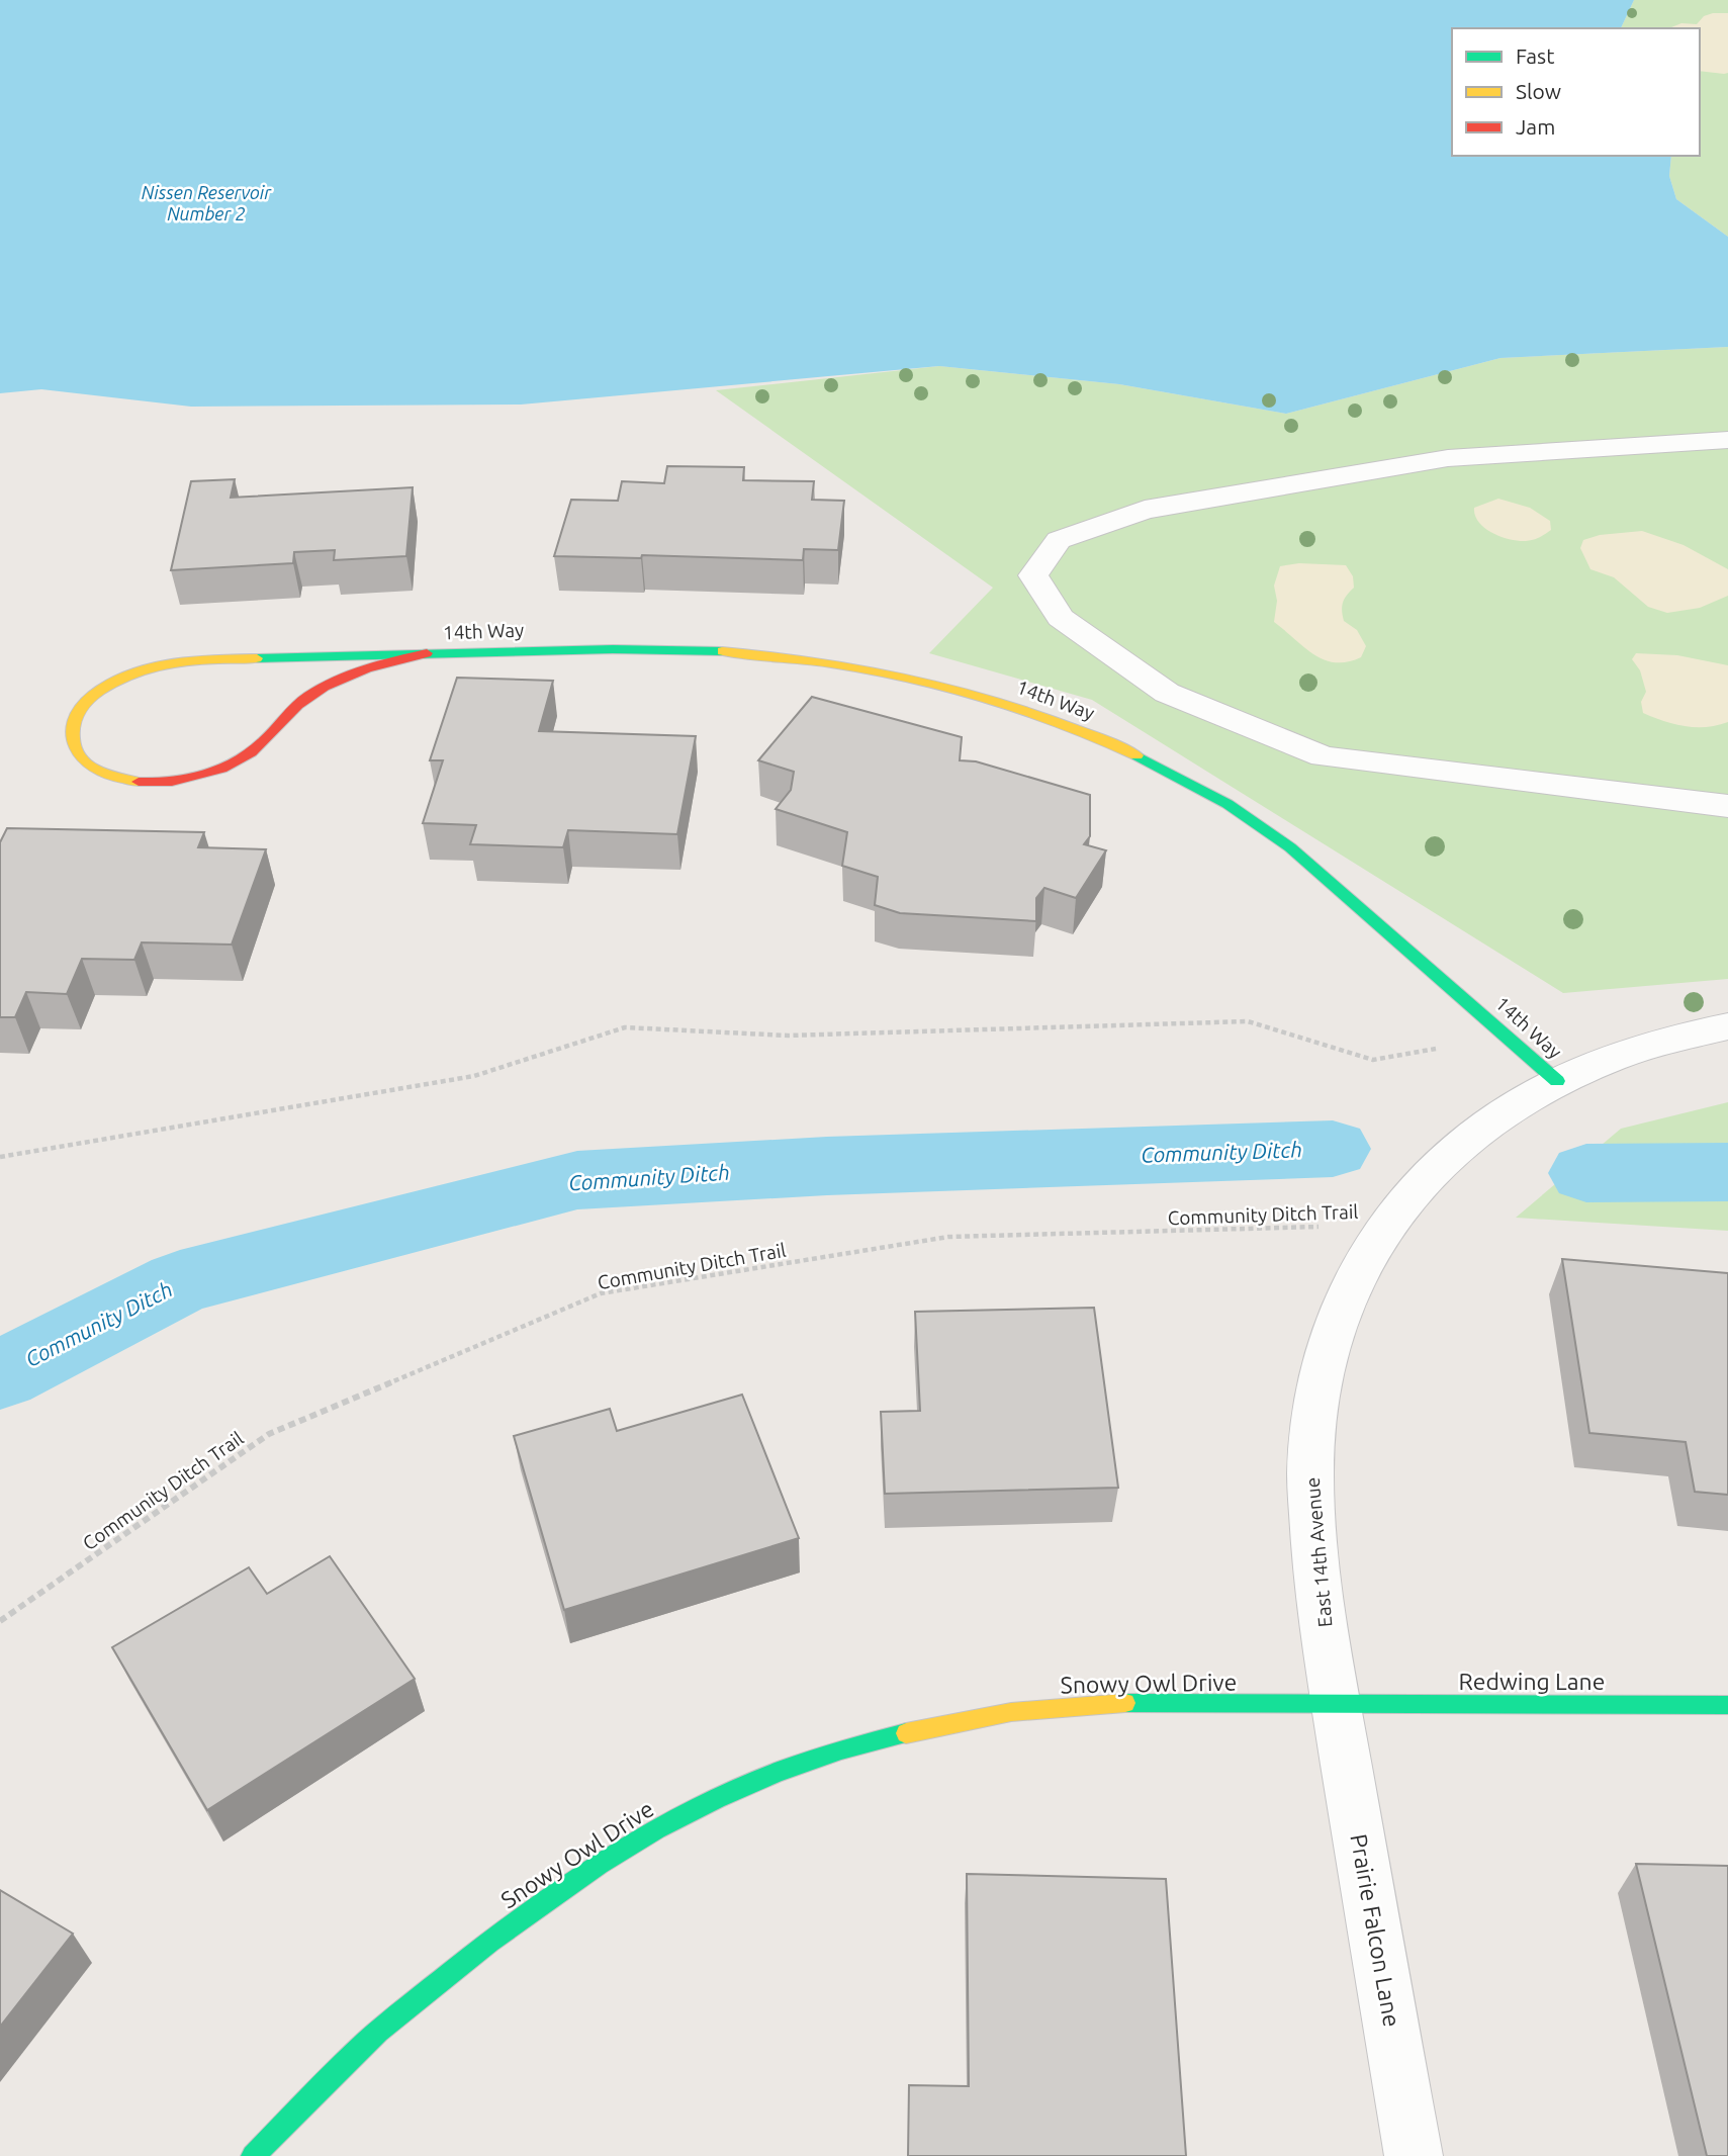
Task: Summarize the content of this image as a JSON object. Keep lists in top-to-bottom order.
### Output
{
  "streets": {
    "street": [
      "14th Way",
      "East 14th Avenue",
      "Redwing Lane",
      "Snowy Owl Drive",
      "Prairie Falcon Lane"
    ],
    "path": ["Community Ditch Trail"]
  },
  "crossings": [
    ["14th Way", "East 14th Avenue"],
    ["Community Ditch Trail", "East 14th Avenue"],
    ["East 14th Avenue", "Redwing Lane"],
    ["East 14th Avenue", "Snowy Owl Drive"],
    ["East 14th Avenue", "Prairie Falcon Lane"],
    ["Redwing Lane", "Snowy Owl Drive"],
    ["Redwing Lane", "Prairie Falcon Lane"],
    ["Snowy Owl Drive", "Prairie Falcon Lane"]
  ],
  "water": ["Nissen Reservoir Number 2", "Community Ditch"],
  "legend": ["Fast", "Slow", "Jam"]
}
